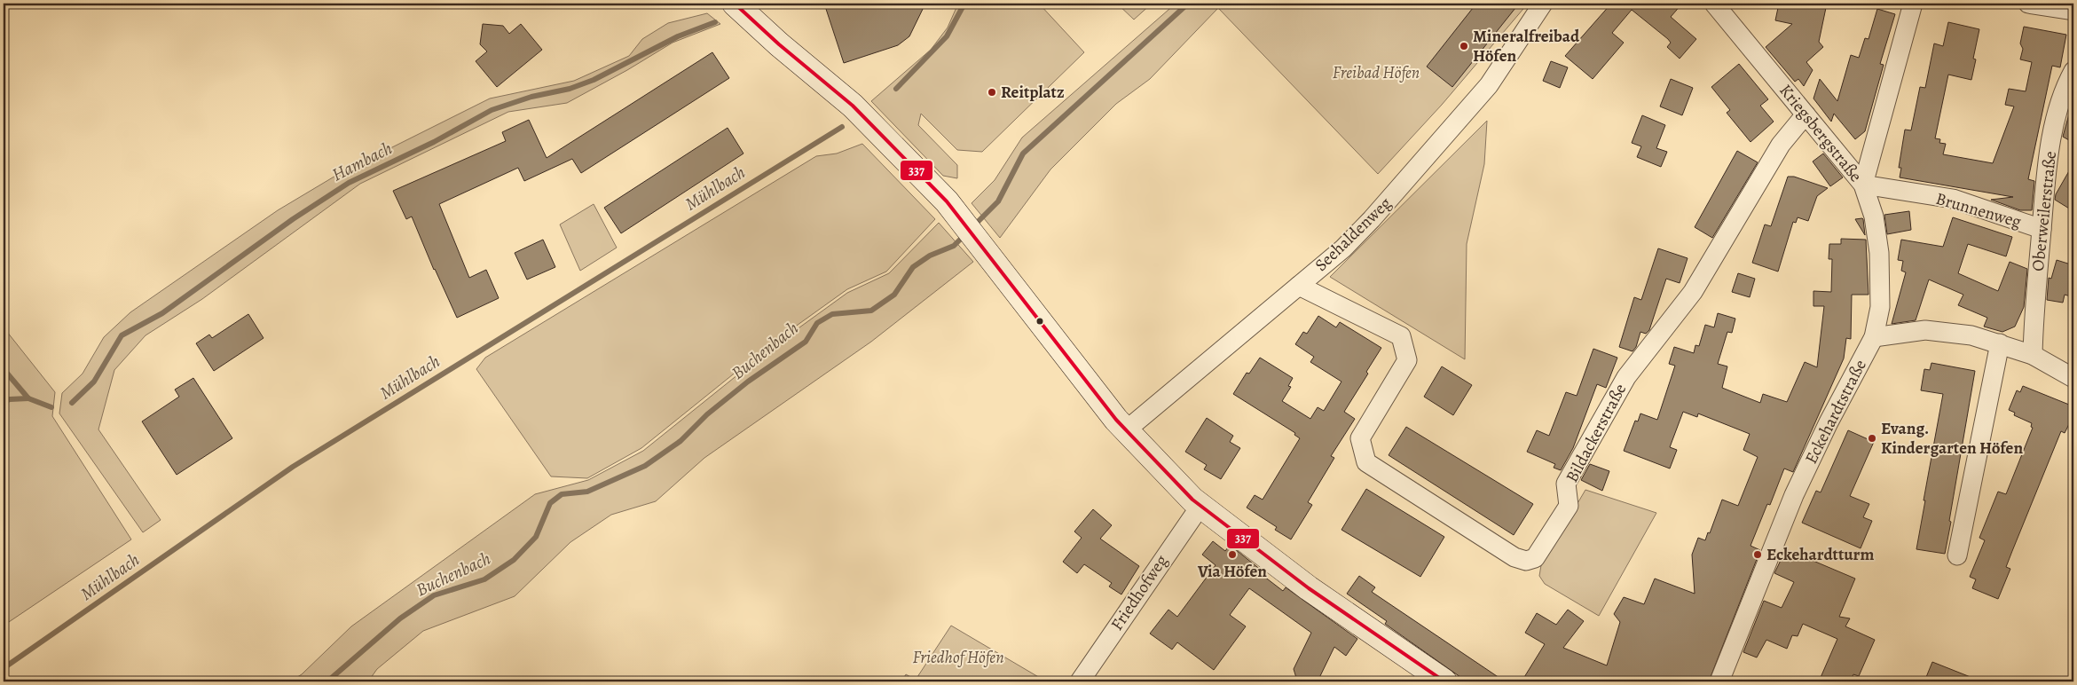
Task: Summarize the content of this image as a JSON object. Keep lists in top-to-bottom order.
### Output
{
  "streets": {
    "street": [
      "Kriegsbergstraße",
      "Brunnenweg",
      "Oberweilerstraße",
      "Seehaldenweg",
      "Eckehardtstraße",
      "Bildackerstraße",
      "Friedhofweg"
    ]
  },
  "crossings": [
    ["Kriegsbergstraße", "Brunnenweg"],
    ["Kriegsbergstraße", "Eckehardtstraße"],
    ["Kriegsbergstraße", "Bildackerstraße"],
    ["Brunnenweg", "Oberweilerstraße"],
    ["Seehaldenweg", "Bildackerstraße"]
  ],
  "water": ["Hambach", "Mühlbach", "Buchenbach"],
  "parks": ["Freibad Höfen", "Friedhof Höfen"],
  "places": [
    "Mineralfreibad Höfen",
    "Reitplatz",
    "Evang. Kindergarten Höfen",
    "Via Höfen",
    "Eckehardtturm"
  ],
  "lines": ["transit line 337"]
}
